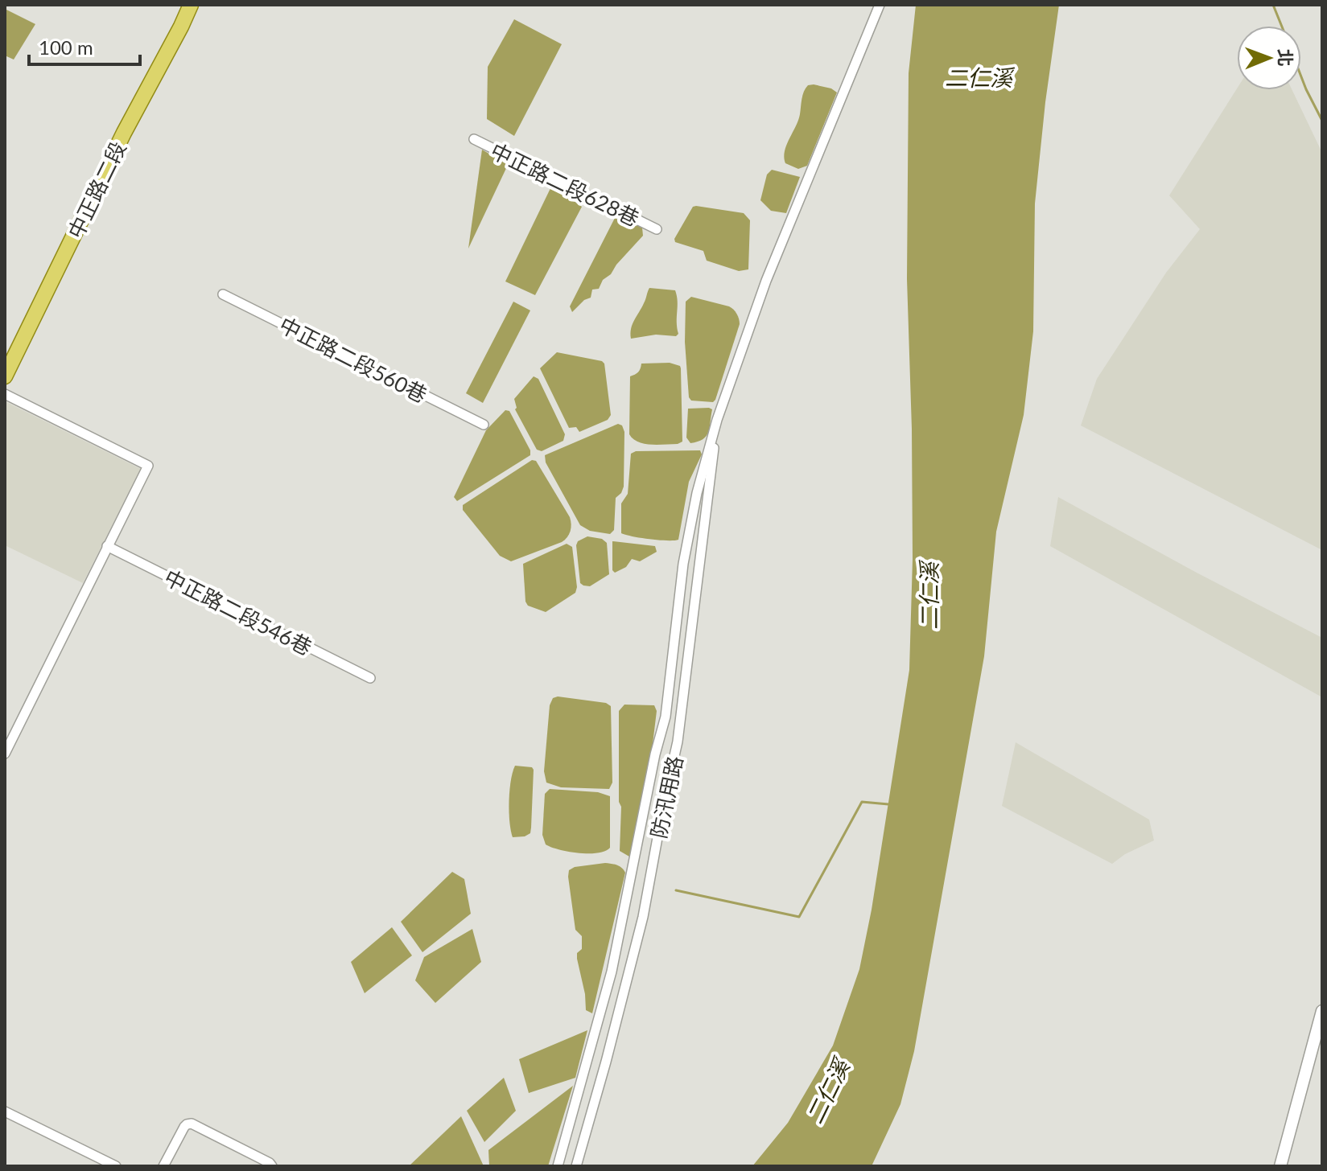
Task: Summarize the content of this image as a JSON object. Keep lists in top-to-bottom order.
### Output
{
  "streets": {
    "main road": ["中正路二段"],
    "street": [
      "中正路二段628巷",
      "中正路二段560巷",
      "中正路二段546巷",
      "防汛用路"
    ]
  },
  "water": ["二仁溪"],
  "scale_bar": "100 m",
  "north": "right"
}
